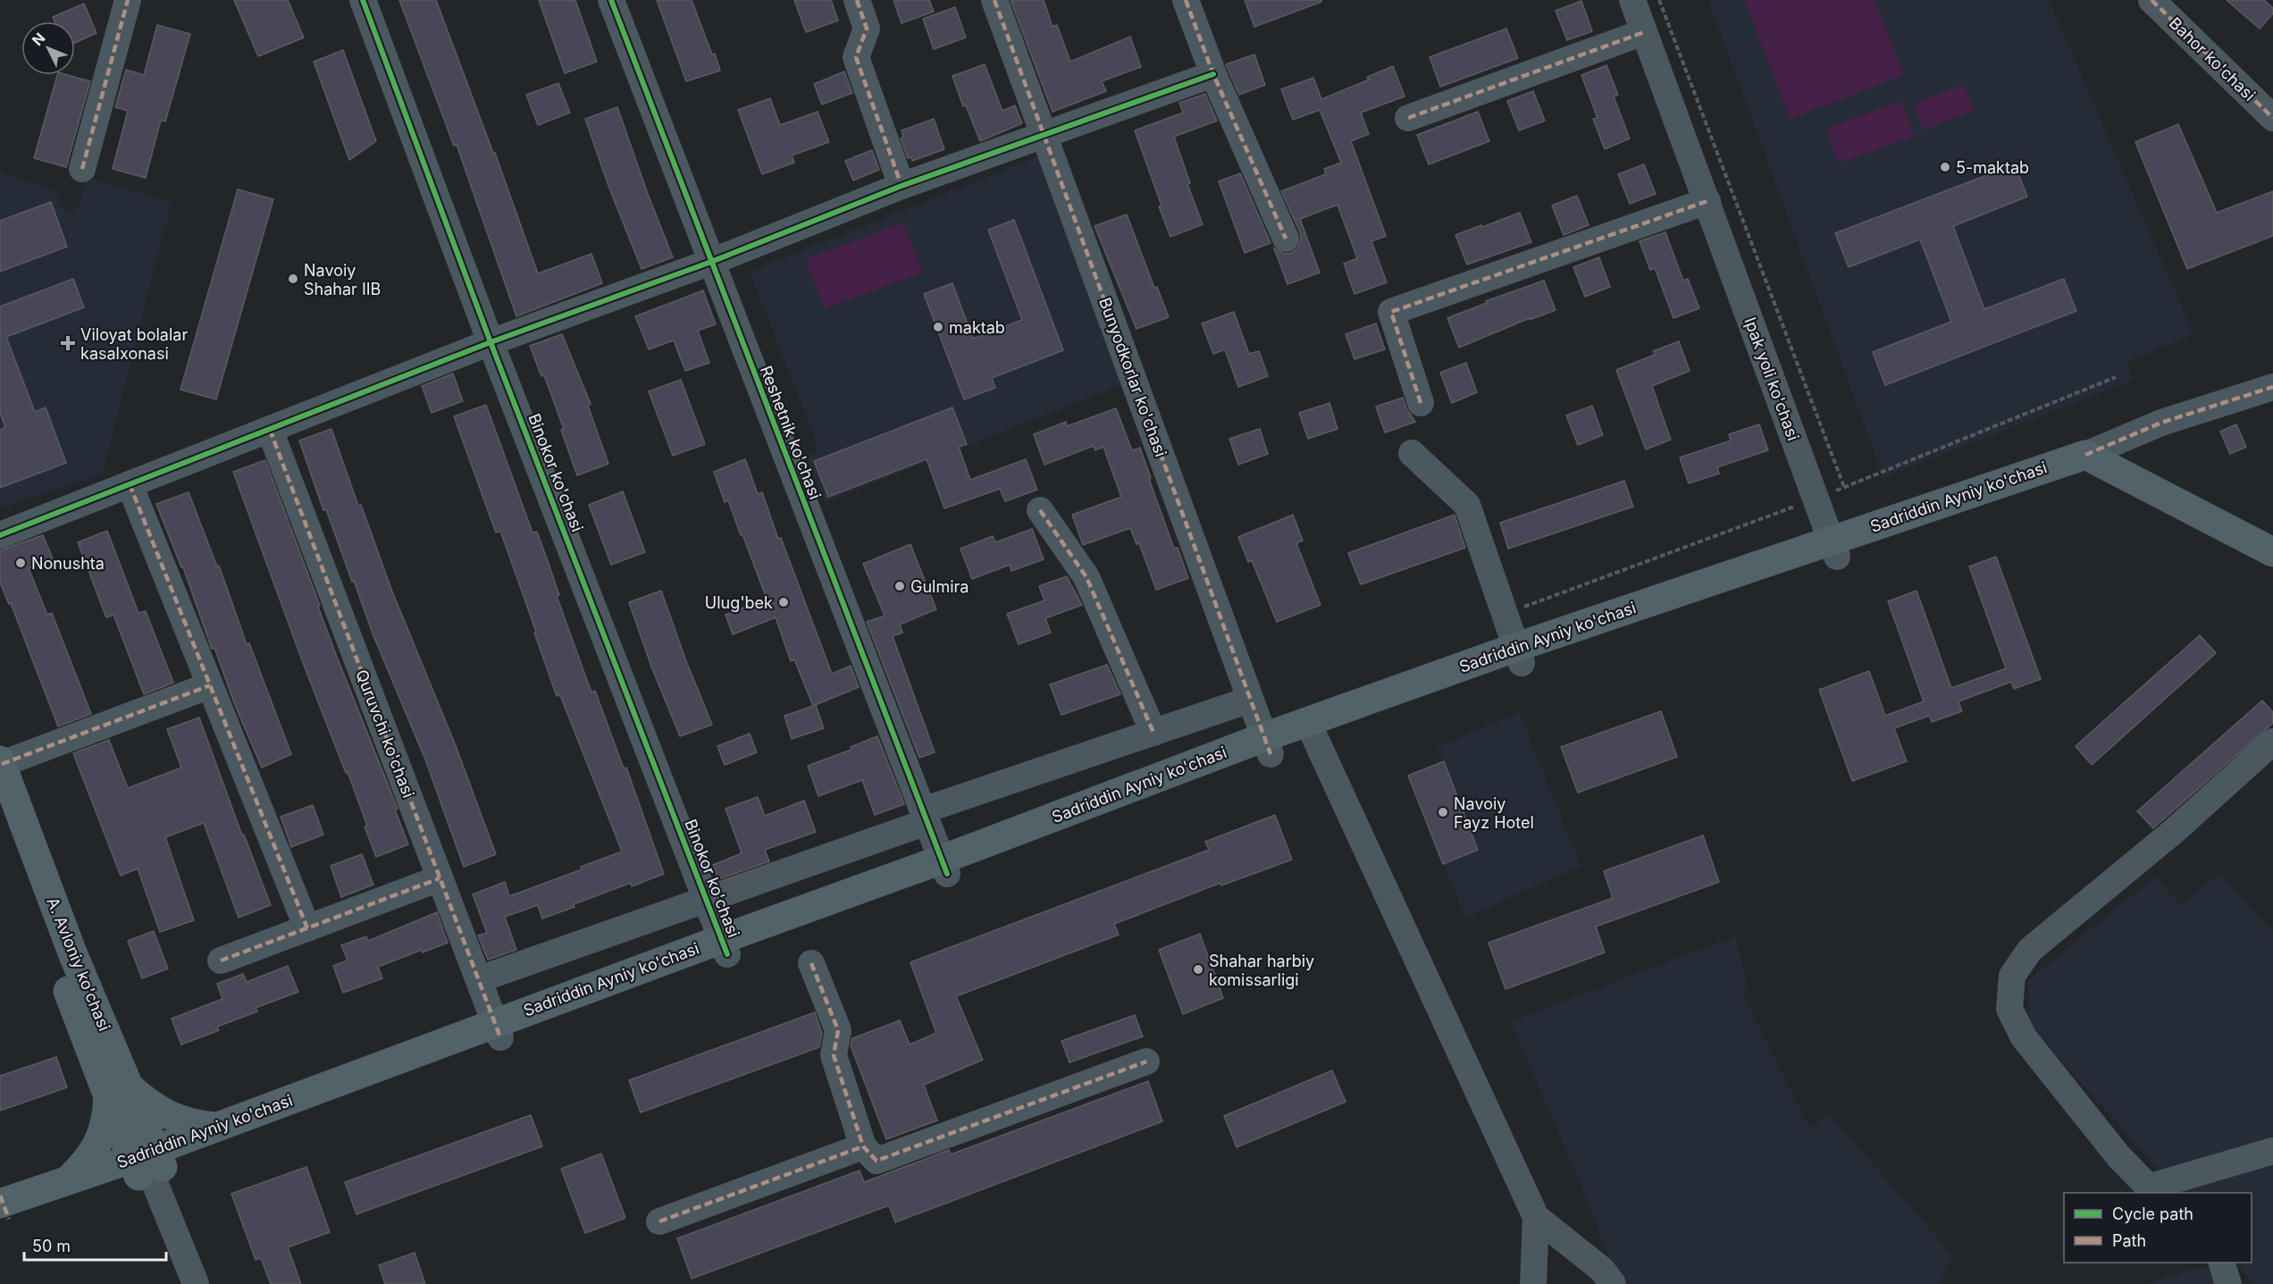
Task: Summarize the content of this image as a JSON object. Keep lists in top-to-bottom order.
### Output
{
  "streets": {
    "main road": ["Sadriddin Ayniy ko'chasi", "A. Avloniy ko'chasi"],
    "street": [
      "Bahor ko'chasi",
      "Bunyodkorlar ko'chasi",
      "Ipak yoli ko'chasi",
      "Reshetnik ko'chasi",
      "Binokor ko'chasi",
      "Quruvchi ko'chasi"
    ]
  },
  "crossings": [
    ["Bunyodkorlar ko'chasi", "Sadriddin Ayniy ko'chasi"],
    ["Ipak yoli ko'chasi", "Sadriddin Ayniy ko'chasi"],
    ["Reshetnik ko'chasi", "Sadriddin Ayniy ko'chasi"],
    ["Binokor ko'chasi", "Sadriddin Ayniy ko'chasi"],
    ["Sadriddin Ayniy ko'chasi", "Quruvchi ko'chasi"],
    ["Sadriddin Ayniy ko'chasi", "A. Avloniy ko'chasi"]
  ],
  "places": {
    "other": [
      "5-maktab",
      "Navoiy Shahar IIB",
      "maktab",
      "Nonushta",
      "Gulmira",
      "Ulug'bek",
      "Navoiy Fayz Hotel",
      "Shahar harbiy komissarligi"
    ],
    "health": ["Viloyat bolalar kasalxonasi"]
  },
  "legend": ["Cycle path", "Path"],
  "scale_bar": "50 m",
  "north": "top left"
}
